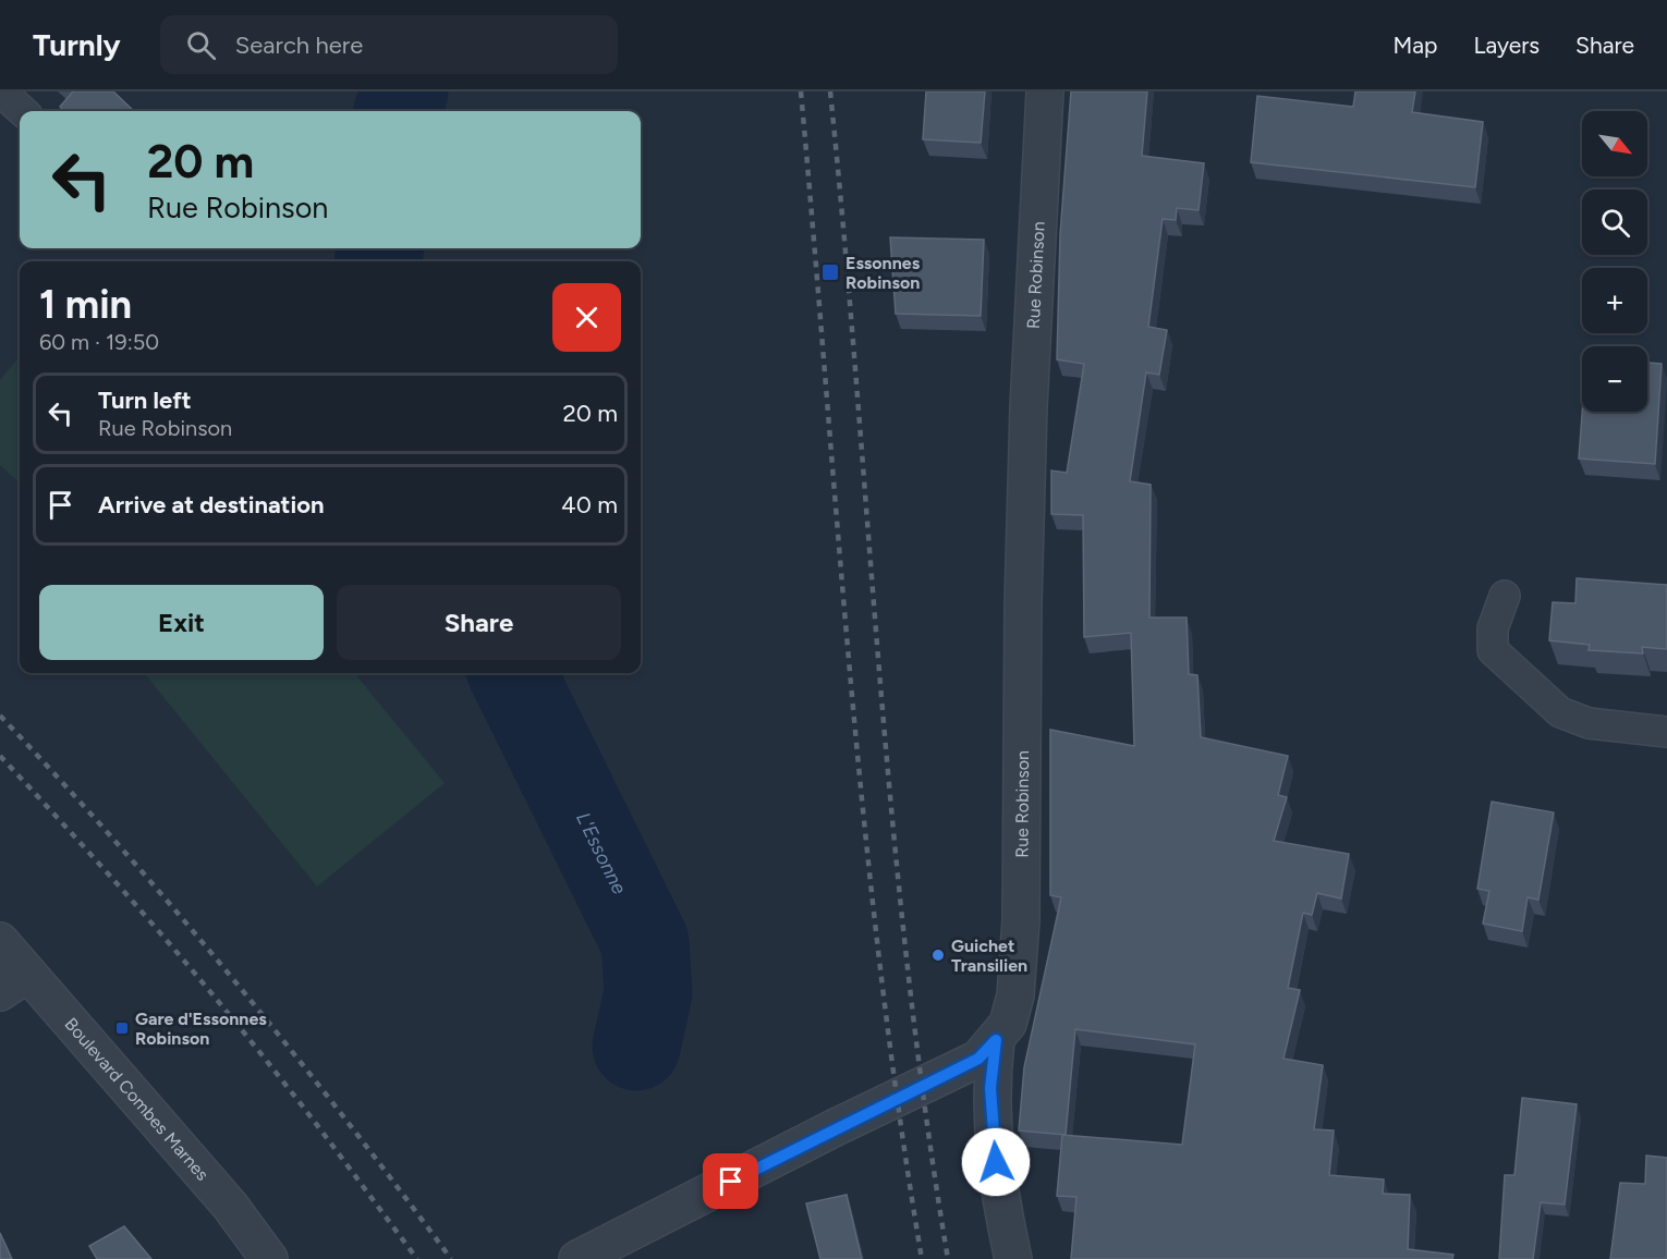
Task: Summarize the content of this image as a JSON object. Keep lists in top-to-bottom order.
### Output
{
  "streets": {
    "street": ["Rue Robinson", "Boulevard Combes Marnes"]
  },
  "water": ["L'Essonne"],
  "places": {
    "transit": ["Essonnes Robinson", "Gare d'Essonnes Robinson"],
    "other": ["Guichet Transilien"]
  },
  "north": "bottom right",
  "page": {
    "header": "Turnly",
    "search": "Search here",
    "nav": ["Map", "Layers", "Share"],
    "map_buttons": ["+", "−"],
    "turn": ["20 m", "Rue Robinson"],
    "heading": ["1 min", "60 m · 19:50"],
    "list": [
      {
        "name": "Turn left",
        "note": "Rue Robinson",
        "value": "20 m"
      },
      {
        "name": "Arrive at destination",
        "value": "40 m"
      }
    ],
    "buttons": ["Exit", "Share"]
  }
}
